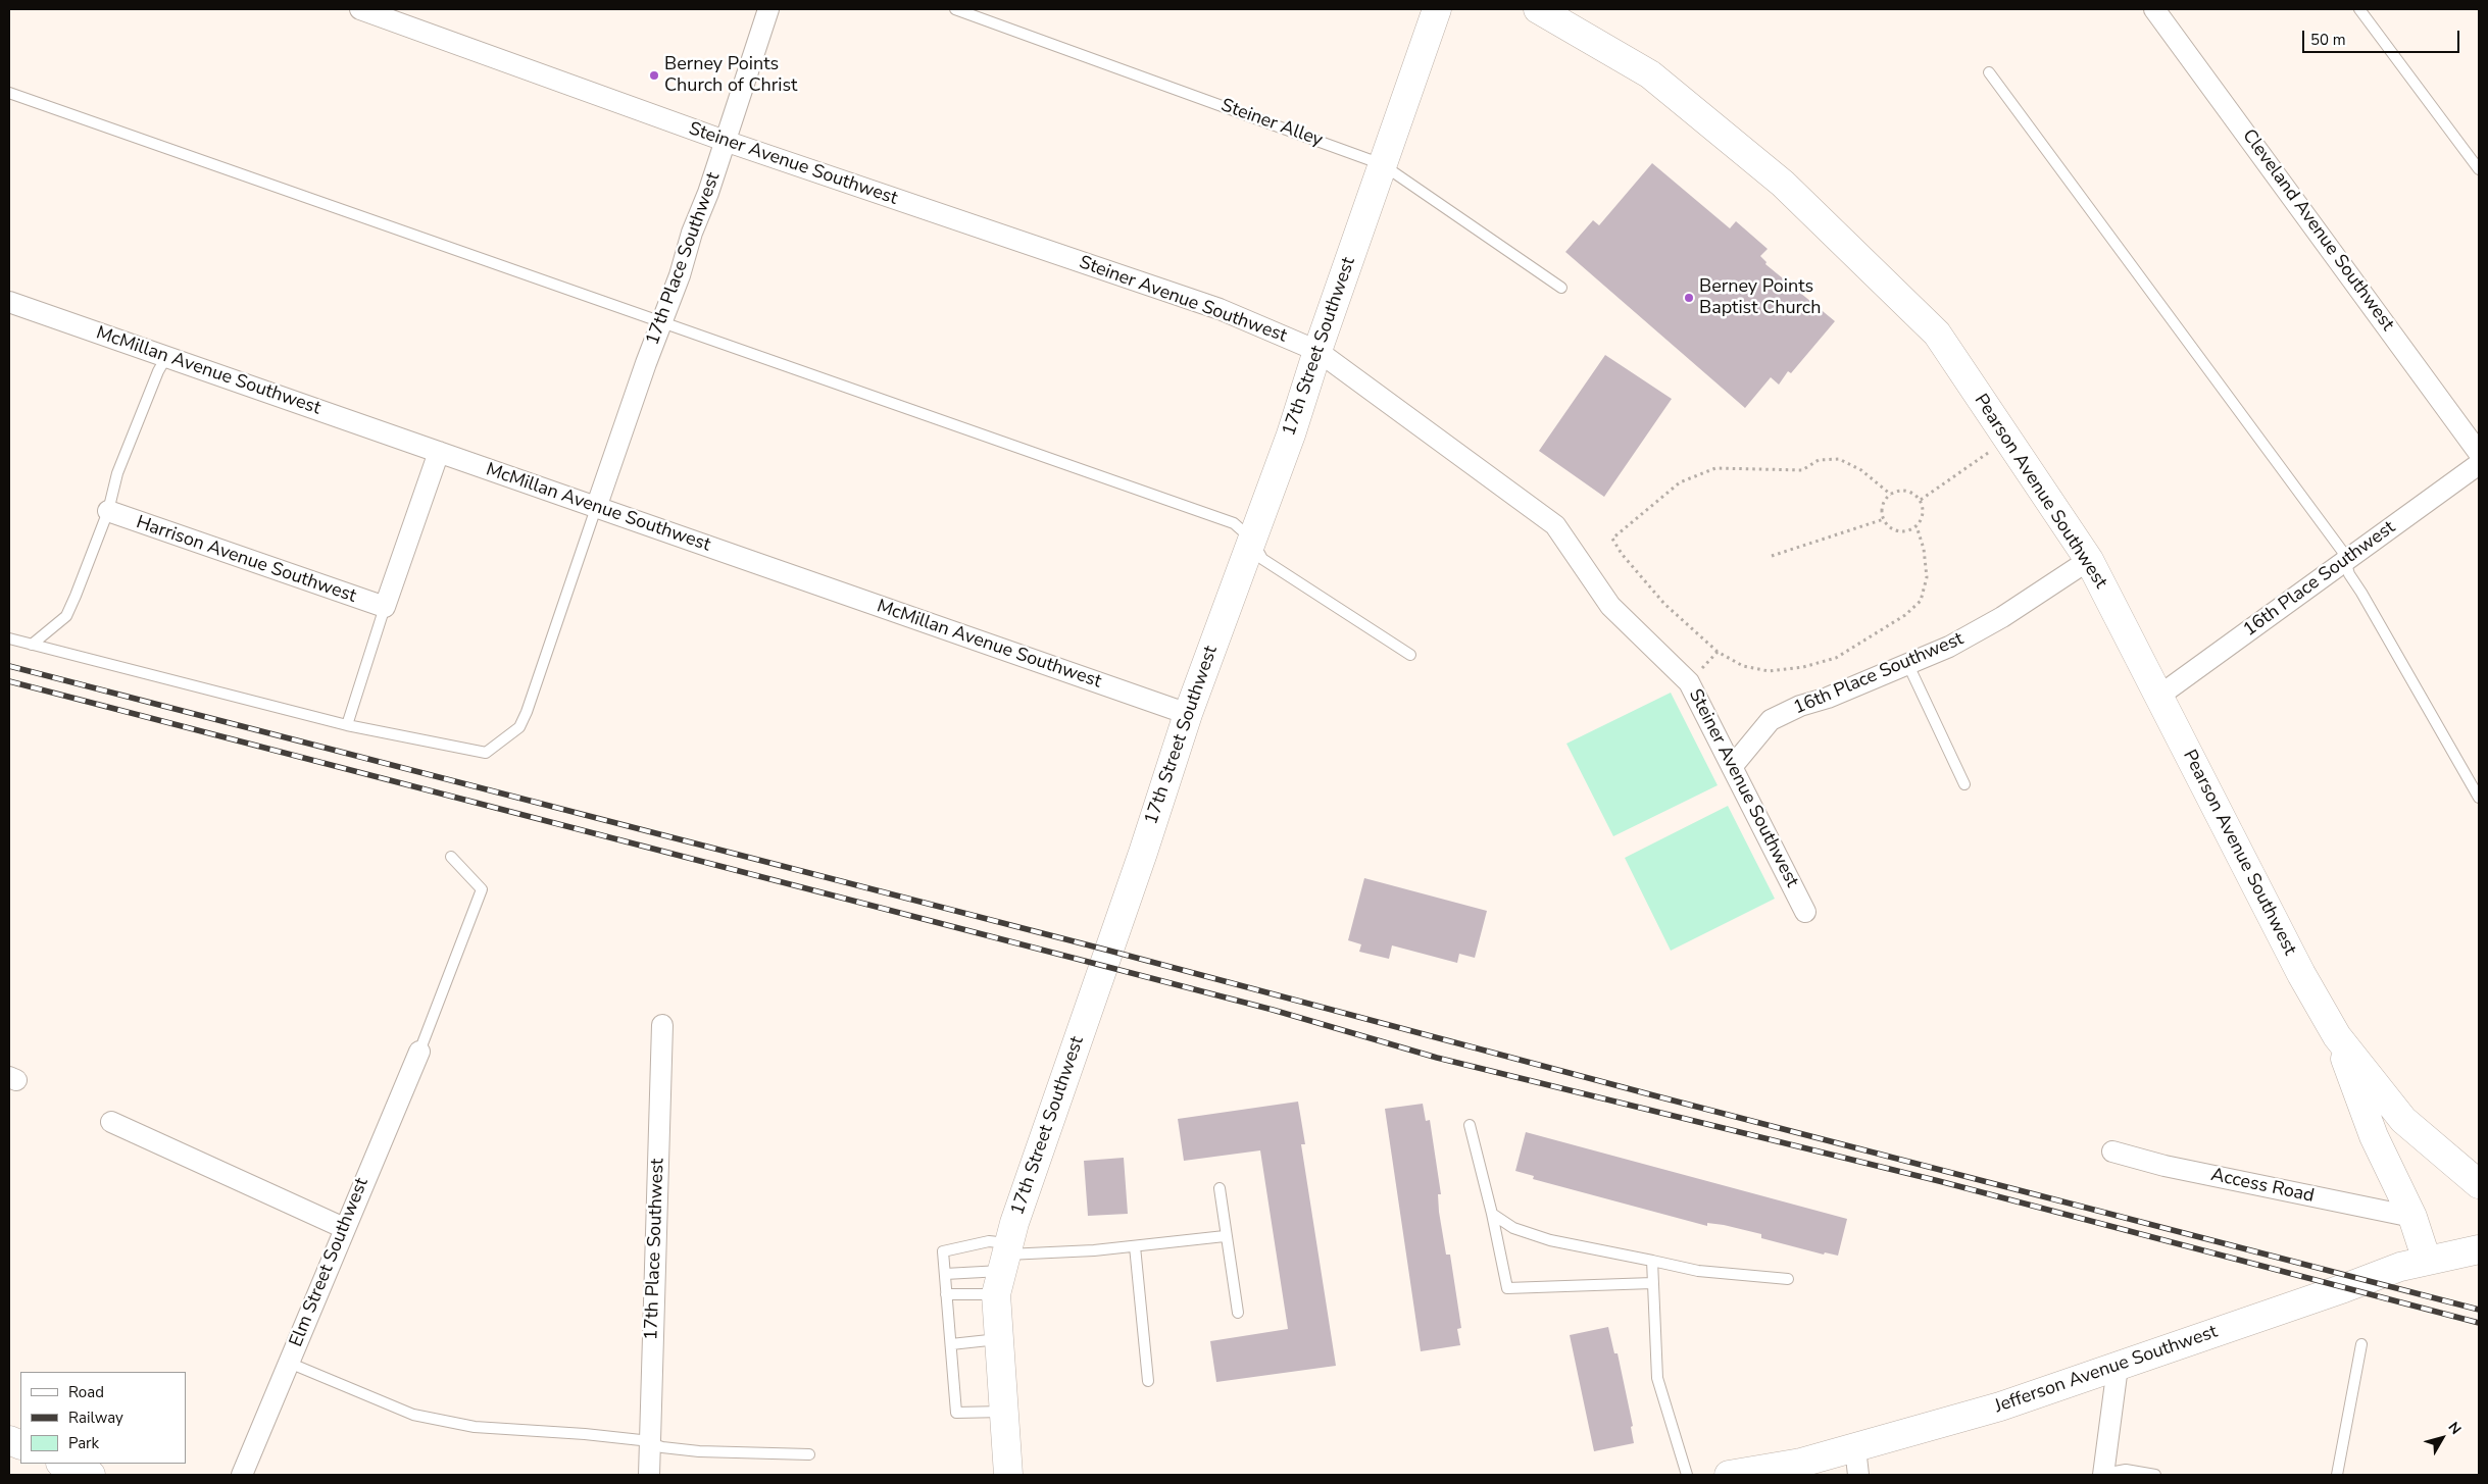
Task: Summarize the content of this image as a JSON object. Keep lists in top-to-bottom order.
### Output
{
  "streets": {
    "street": [
      "Steiner Avenue Southwest",
      "Cleveland Avenue Southwest",
      "17th Place Southwest",
      "17th Street Southwest",
      "McMillan Avenue Southwest",
      "Pearson Avenue Southwest",
      "Harrison Avenue Southwest",
      "16th Place Southwest",
      "Access Road",
      "Elm Street Southwest",
      "Jefferson Avenue Southwest"
    ],
    "lane": ["Steiner Alley"]
  },
  "crossings": [
    ["Steiner Alley", "17th Street Southwest"],
    ["Steiner Avenue Southwest", "17th Place Southwest"],
    ["Steiner Avenue Southwest", "17th Street Southwest"],
    ["Steiner Avenue Southwest", "16th Place Southwest"],
    ["17th Place Southwest", "McMillan Avenue Southwest"],
    ["17th Street Southwest", "McMillan Avenue Southwest"],
    ["Pearson Avenue Southwest", "16th Place Southwest"]
  ],
  "places": ["Berney Points Church of Christ", "Berney Points Baptist Church"],
  "legend": ["Road", "Railway", "Park"],
  "scale_bar": "50 m",
  "north": "top right"
}
